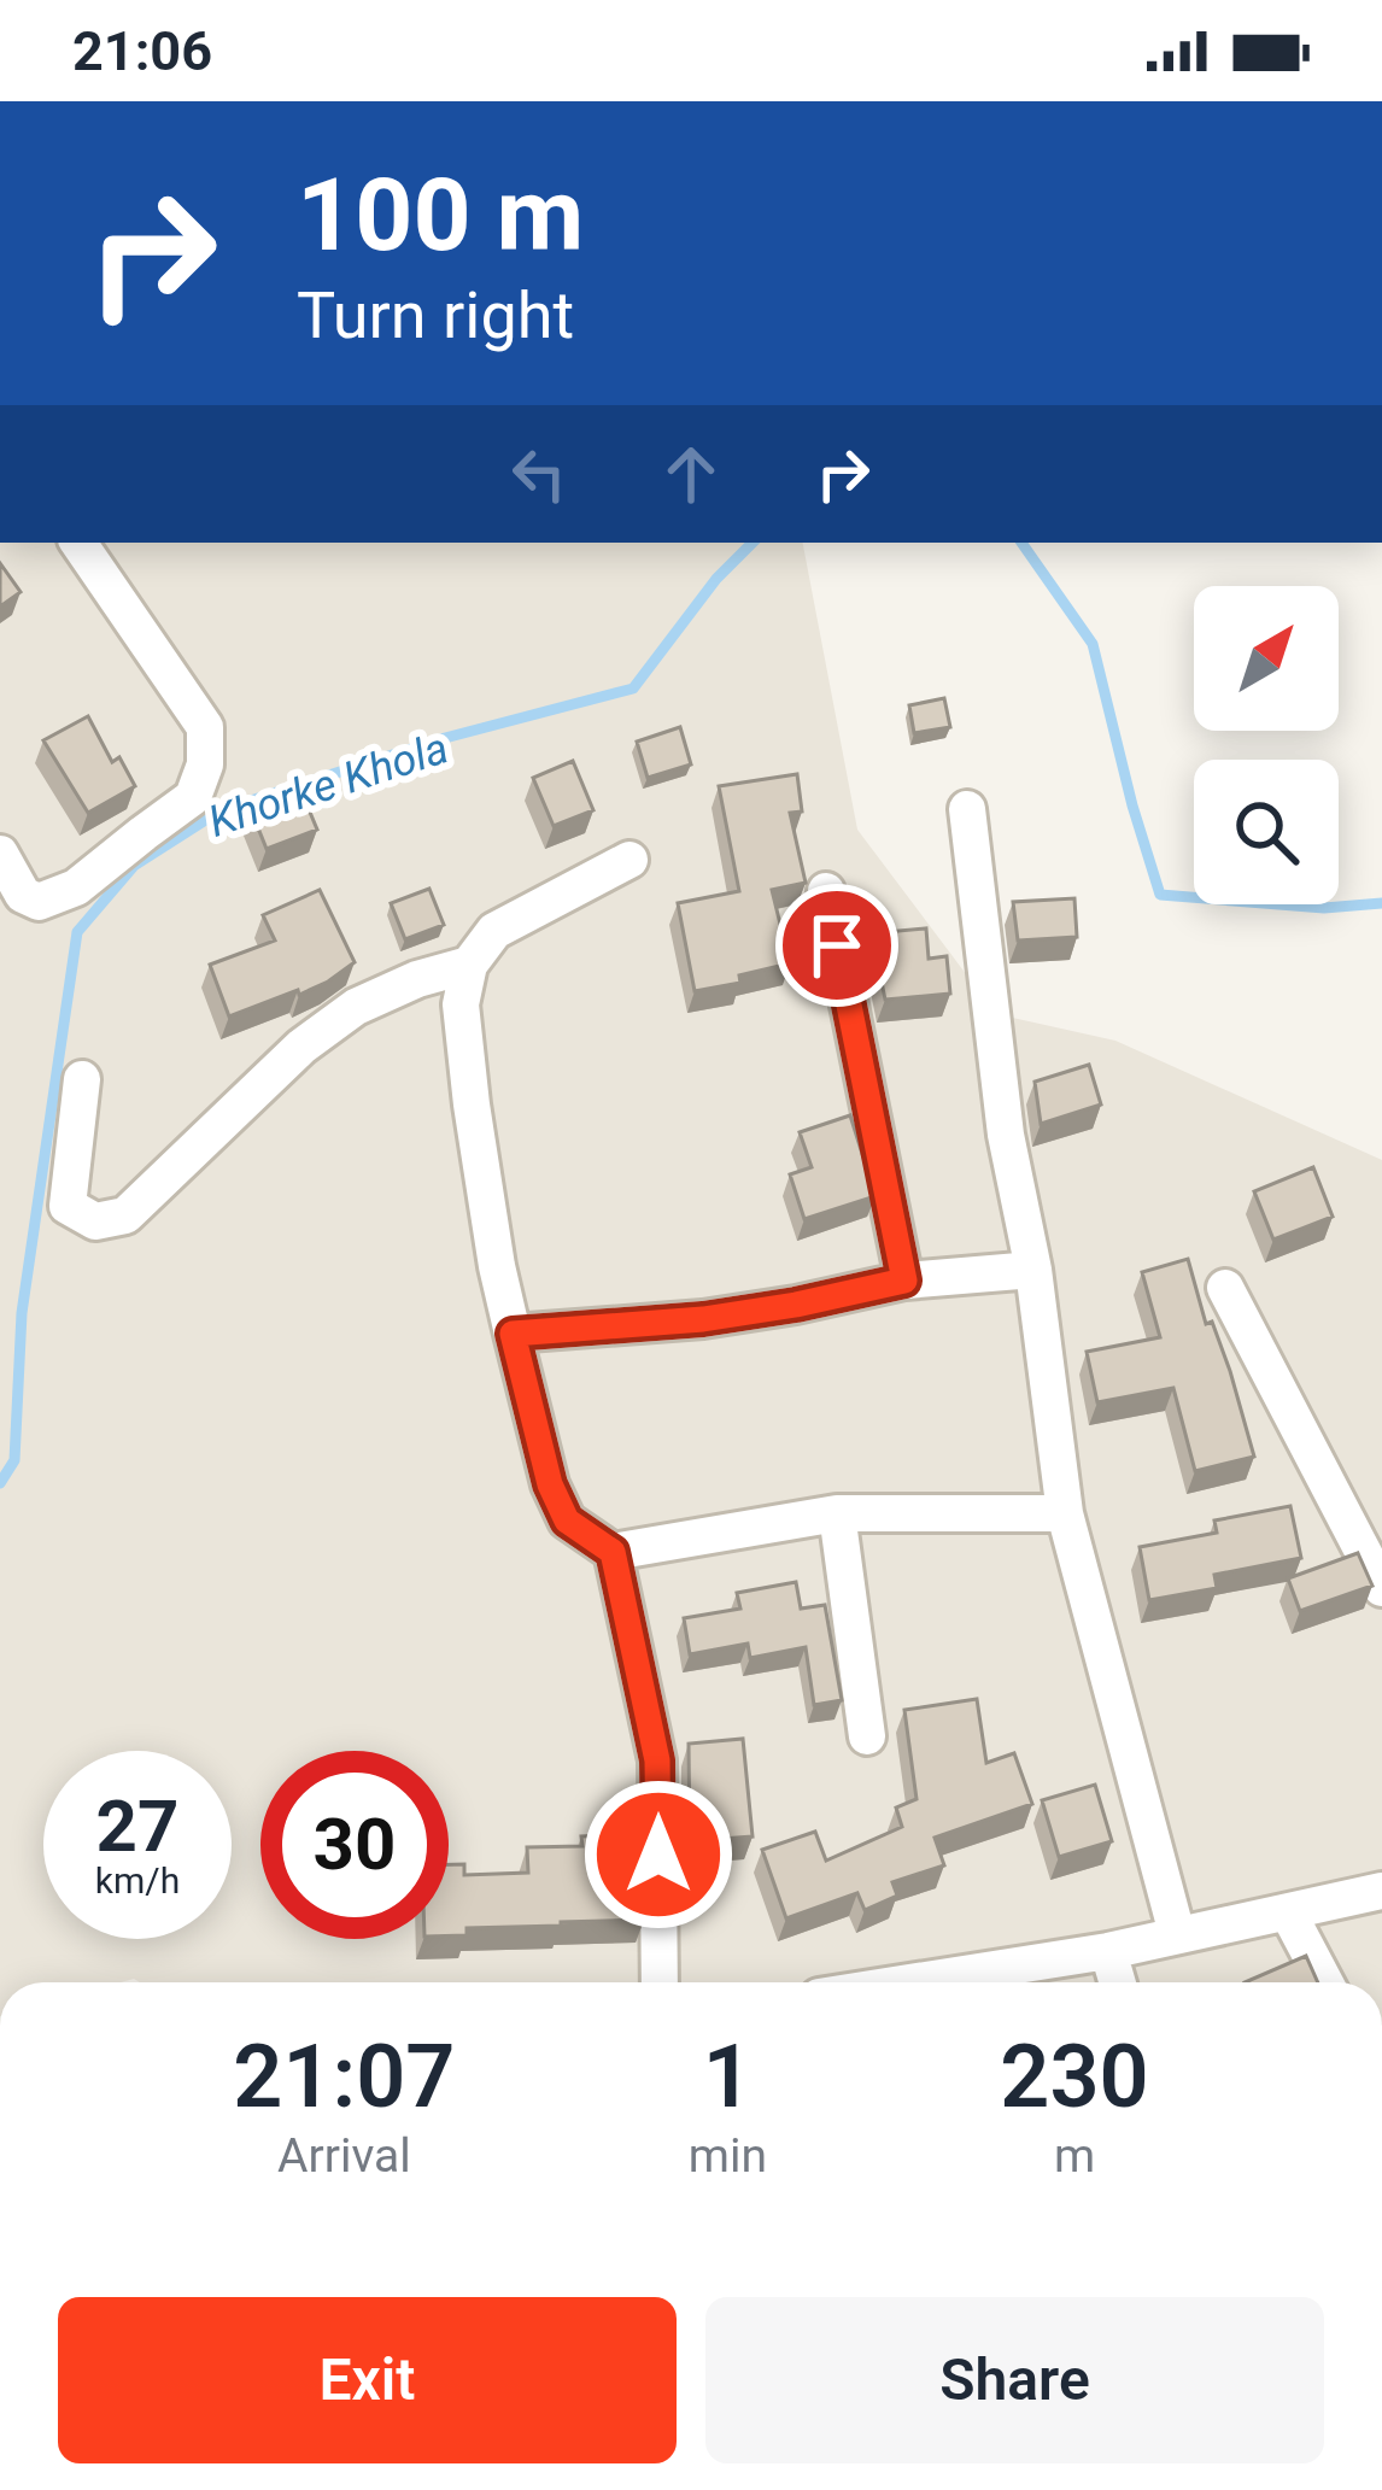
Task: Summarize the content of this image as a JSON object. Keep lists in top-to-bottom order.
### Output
{
  "water": ["Khorke Khola"],
  "north": "top right",
  "page": {
    "status": "21:06",
    "turn": ["100 m", "Turn right"],
    "speed": "27 km/h",
    "limit": "30",
    "eta": [
      "21:07",
      "Arrival",
      "1",
      "min",
      "230",
      "m"
    ],
    "buttons": ["Exit", "Share"]
  }
}
